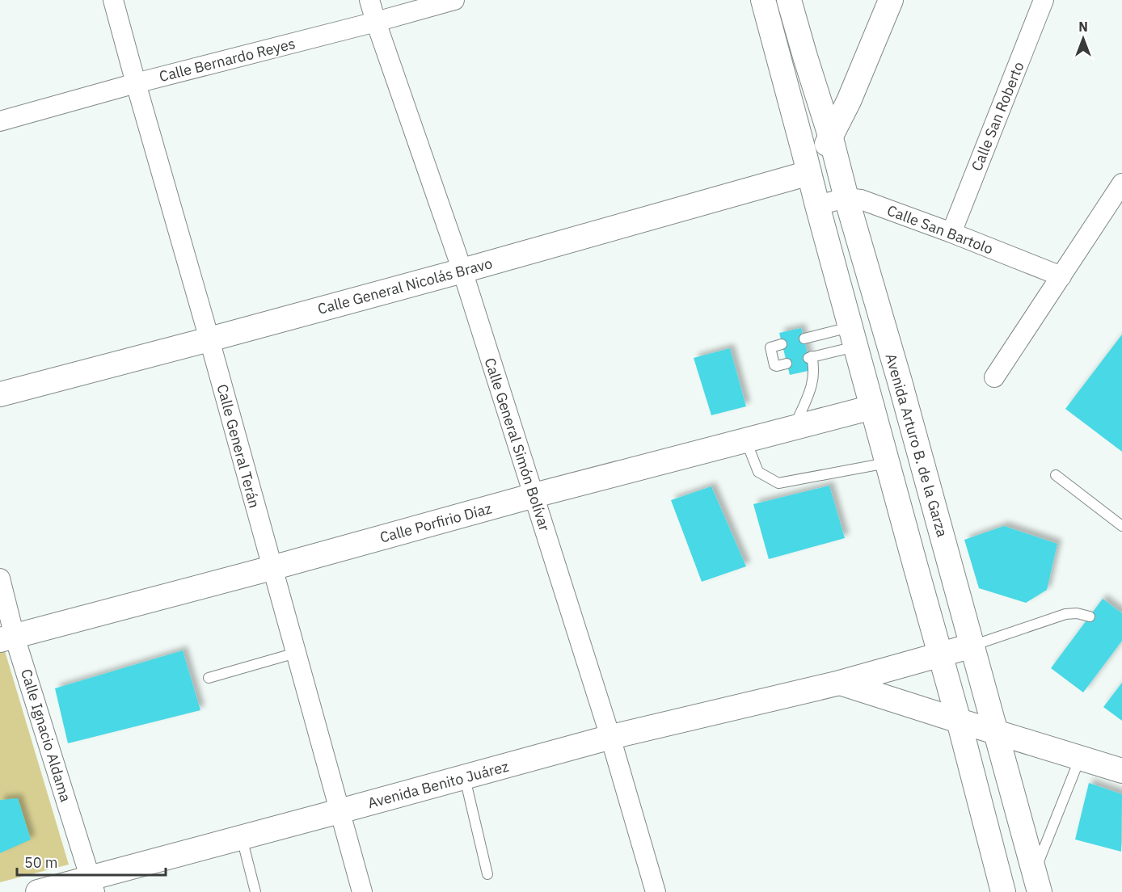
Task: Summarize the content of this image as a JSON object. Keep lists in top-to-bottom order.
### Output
{
  "streets": {
    "street": [
      "Calle Bernardo Reyes",
      "Calle San Roberto",
      "Calle San Bartolo",
      "Calle General Nicolás Bravo",
      "Calle General Simón Bolívar",
      "Avenida Arturo B. de la Garza",
      "Calle General Terán",
      "Calle Porfirio Díaz",
      "Calle Ignacio Aldama",
      "Avenida Benito Juárez"
    ]
  },
  "crossings": [
    ["Calle Bernardo Reyes", "Calle General Simón Bolívar"],
    ["Calle Bernardo Reyes", "Calle General Terán"],
    ["Calle San Roberto", "Calle San Bartolo"],
    ["Calle San Bartolo", "Avenida Arturo B. de la Garza"],
    ["Calle General Nicolás Bravo", "Calle General Simón Bolívar"],
    ["Calle General Nicolás Bravo", "Calle General Terán"],
    ["Calle General Simón Bolívar", "Calle Porfirio Díaz"],
    ["Calle General Simón Bolívar", "Avenida Benito Juárez"],
    ["Avenida Arturo B. de la Garza", "Avenida Benito Juárez"],
    ["Calle General Terán", "Calle Porfirio Díaz"],
    ["Calle General Terán", "Avenida Benito Juárez"],
    ["Calle Porfirio Díaz", "Calle Ignacio Aldama"],
    ["Calle Ignacio Aldama", "Avenida Benito Juárez"]
  ],
  "scale_bar": "50 m",
  "north": "top"
}
